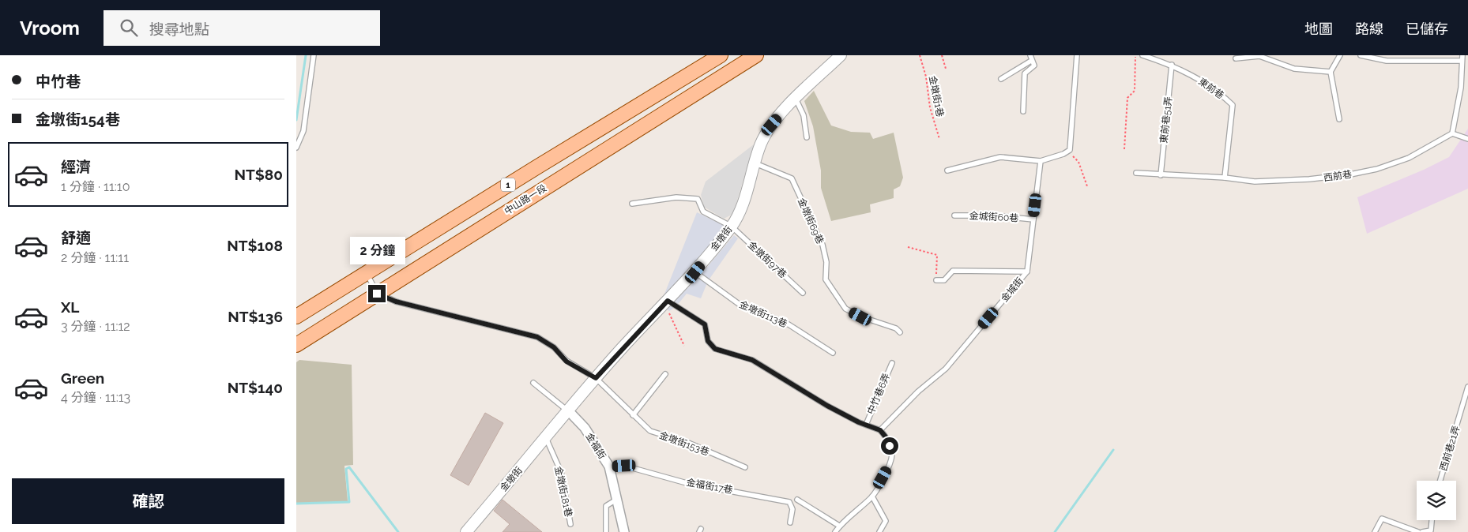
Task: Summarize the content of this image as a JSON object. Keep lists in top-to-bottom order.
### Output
{
  "streets": {
    "main road": ["1", "中山路一段"],
    "street": ["金墩街", "金福街"],
    "lane": [
      "東前巷",
      "東前巷51弄",
      "西前巷",
      "金城街60巷",
      "金墩街69巷",
      "金墩街97巷",
      "金城街",
      "金墩街113巷",
      "中竹巷6弄",
      "金墩街153巷",
      "西前巷21弄",
      "金福街17巷",
      "金墩街181巷"
    ],
    "path": ["金墩街1巷"]
  },
  "crossings": [
    ["東前巷", "東前巷51弄"],
    ["東前巷", "西前巷"],
    ["東前巷51弄", "西前巷"],
    ["中山路一段", "金墩街153巷"],
    ["金城街60巷", "金城街"],
    ["金墩街69巷", "金墩街"],
    ["金墩街", "金墩街97巷"],
    ["金墩街", "金墩街113巷"],
    ["金墩街", "金墩街153巷"],
    ["金墩街", "金福街"],
    ["金墩街", "金墩街181巷"],
    ["金福街", "金福街17巷"]
  ],
  "page": {
    "header": "Vroom",
    "search": "搜尋地點",
    "nav": ["地圖", "路線", "已儲存"],
    "banner": ["中竹巷", "金墩街154巷"],
    "list": [
      {
        "name": "經濟",
        "note": "1 分鐘 · 11:10",
        "value": "NT$80"
      },
      {
        "name": "舒適",
        "note": "2 分鐘 · 11:11",
        "value": "NT$108"
      },
      {
        "name": "XL",
        "note": "3 分鐘 · 11:12",
        "value": "NT$136"
      },
      {
        "name": "Green",
        "note": "4 分鐘 · 11:13",
        "value": "NT$140"
      }
    ],
    "bubble": "2 分鐘",
    "buttons": "確認"
  }
}
